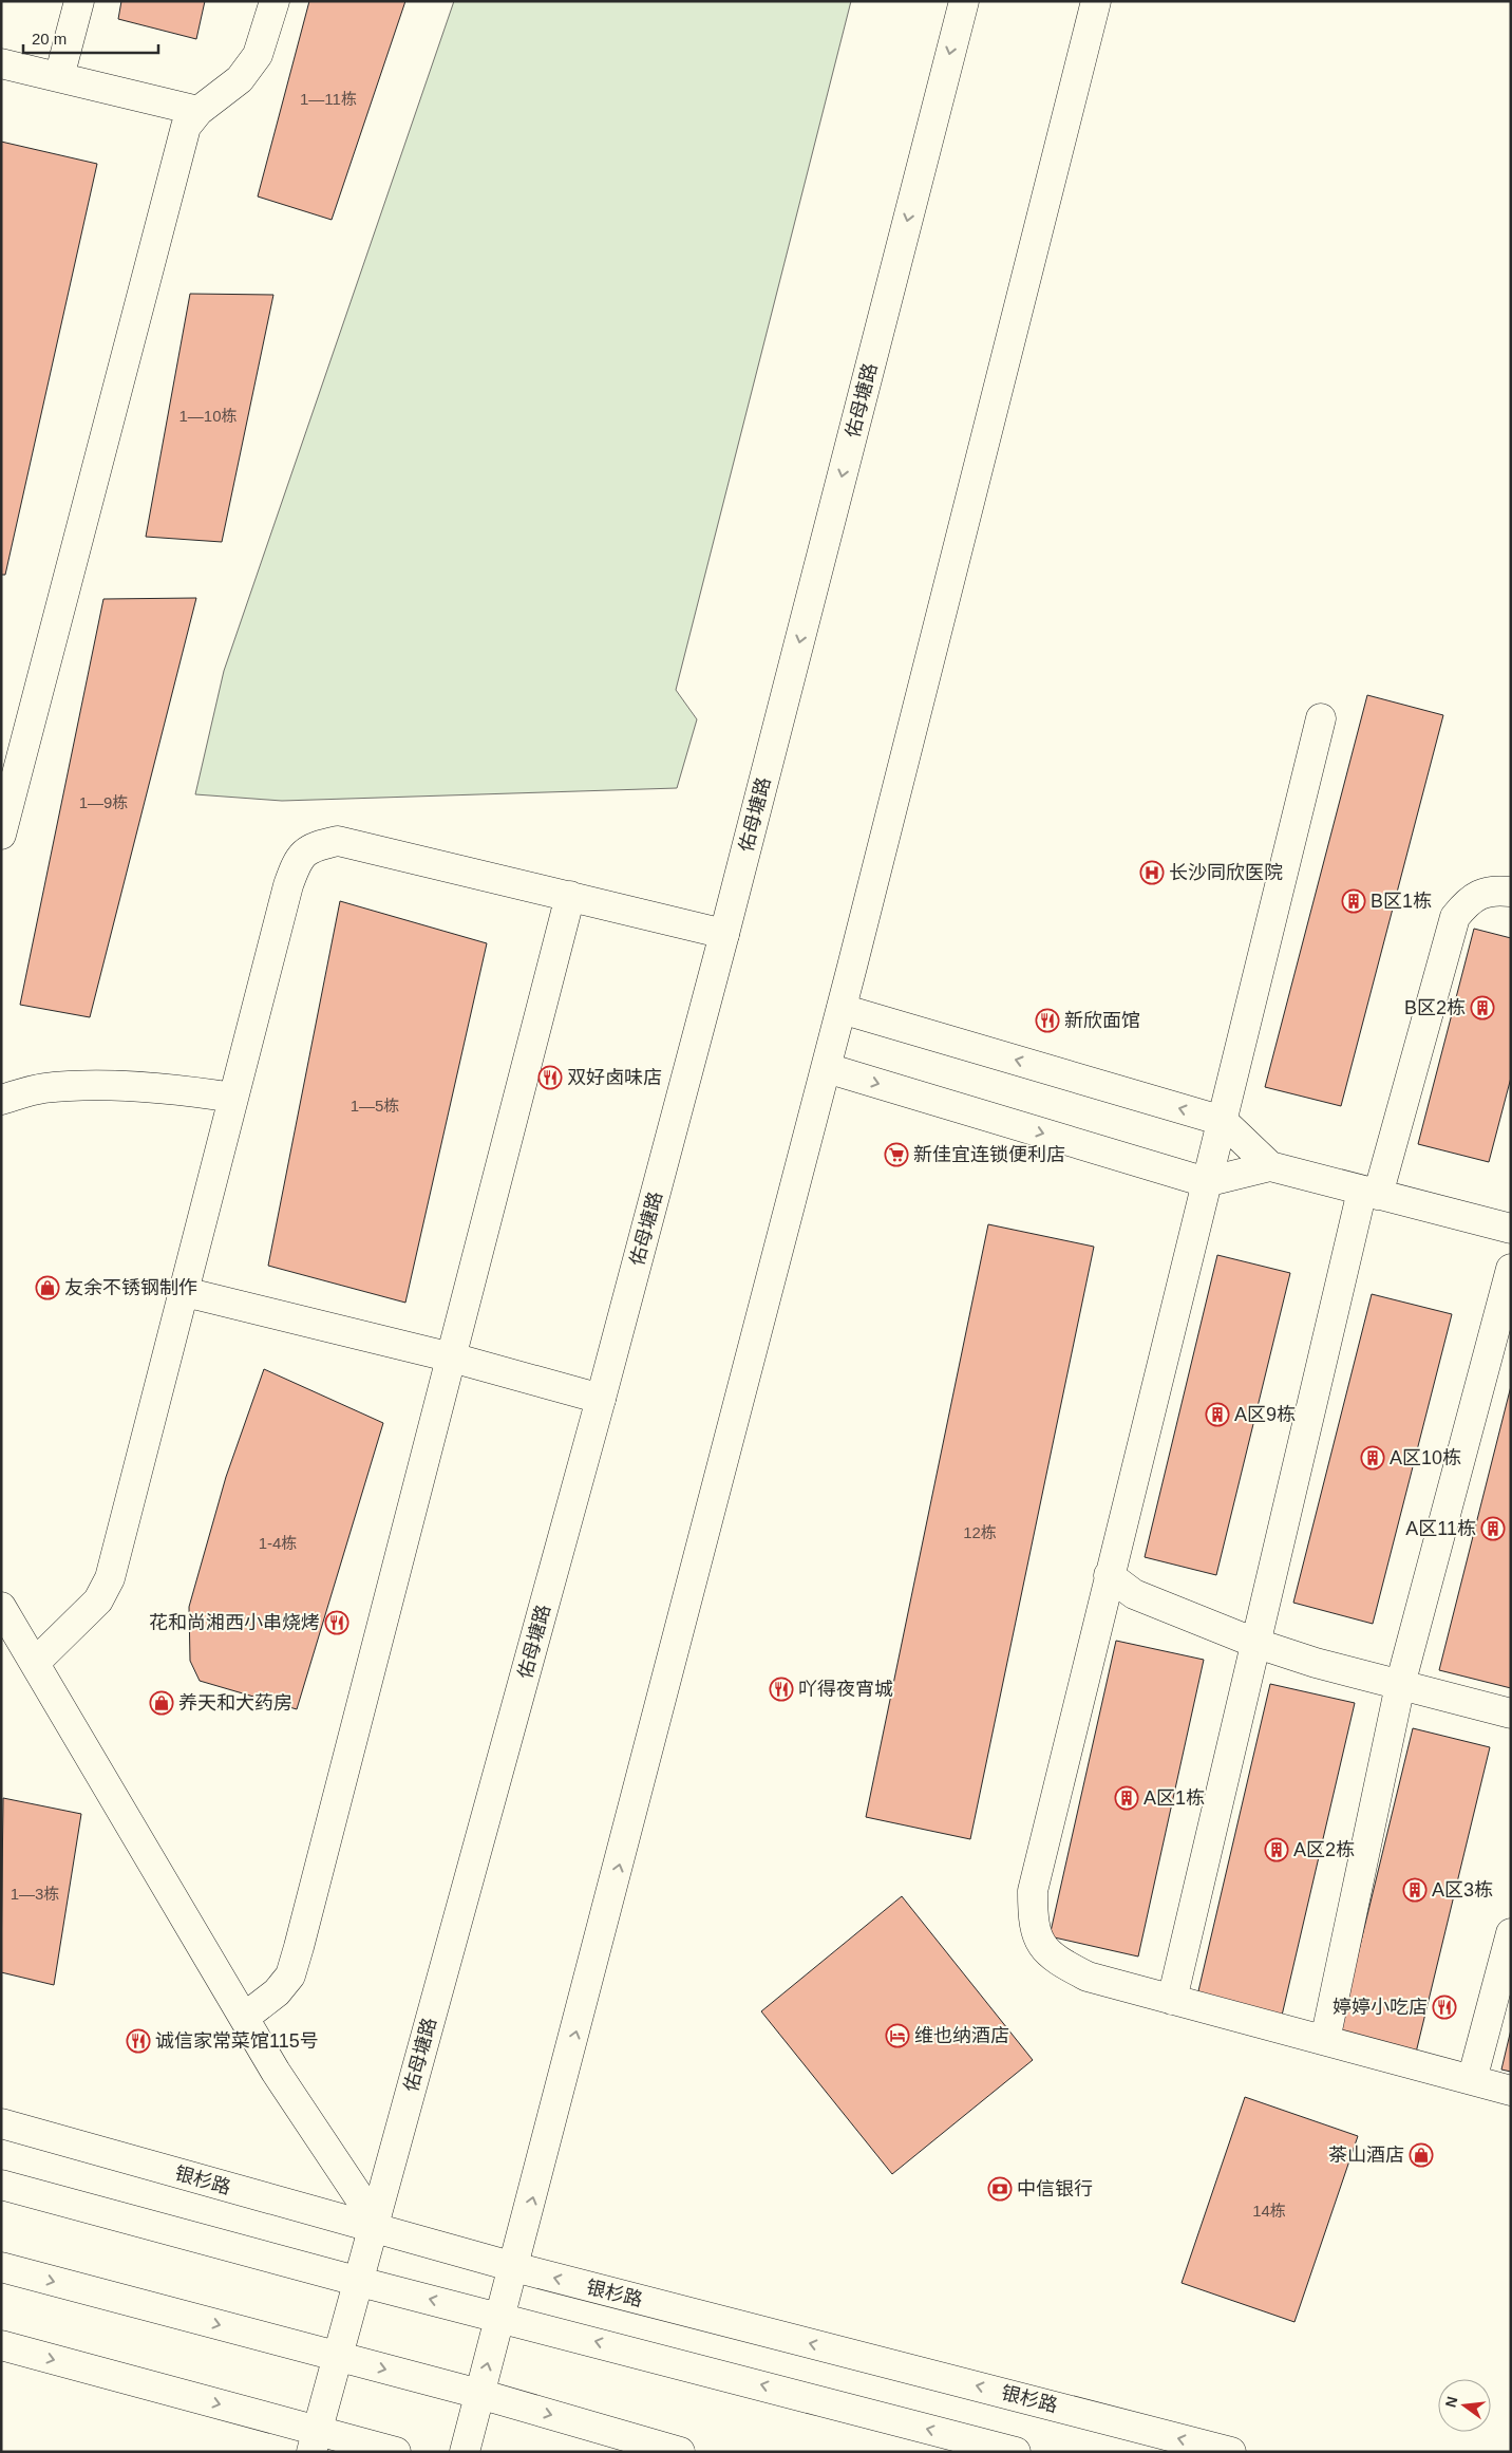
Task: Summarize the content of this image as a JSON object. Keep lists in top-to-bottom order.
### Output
{
  "streets": {
    "street": ["佑母塘路", "银杉路"]
  },
  "crossings": [
    ["佑母塘路", "银杉路"]
  ],
  "places": {
    "hospital": ["长沙同欣医院"],
    "building": [
      "B区1栋",
      "B区2栋",
      "A区9栋",
      "A区10栋",
      "A区11栋",
      "A区1栋",
      "A区2栋",
      "A区3栋"
    ],
    "restaurant": [
      "新欣面馆",
      "双好卤味店",
      "花和尚湘西小串烧烤",
      "吖得夜宵城",
      "婷婷小吃店",
      "诚信家常菜馆115号"
    ],
    "supermarket": ["新佳宜连锁便利店"],
    "shop": ["友余不锈钢制作", "养天和大药房", "茶山酒店"],
    "hotel": ["维也纳酒店"],
    "bank": ["中信银行"]
  },
  "house_numbers": [
    "1—11栋",
    "1—10栋",
    "1—9栋",
    "1—5栋",
    "12栋",
    "1-4栋",
    "1—3栋",
    "14栋"
  ],
  "scale_bar": "20 m",
  "north": "left"
}
